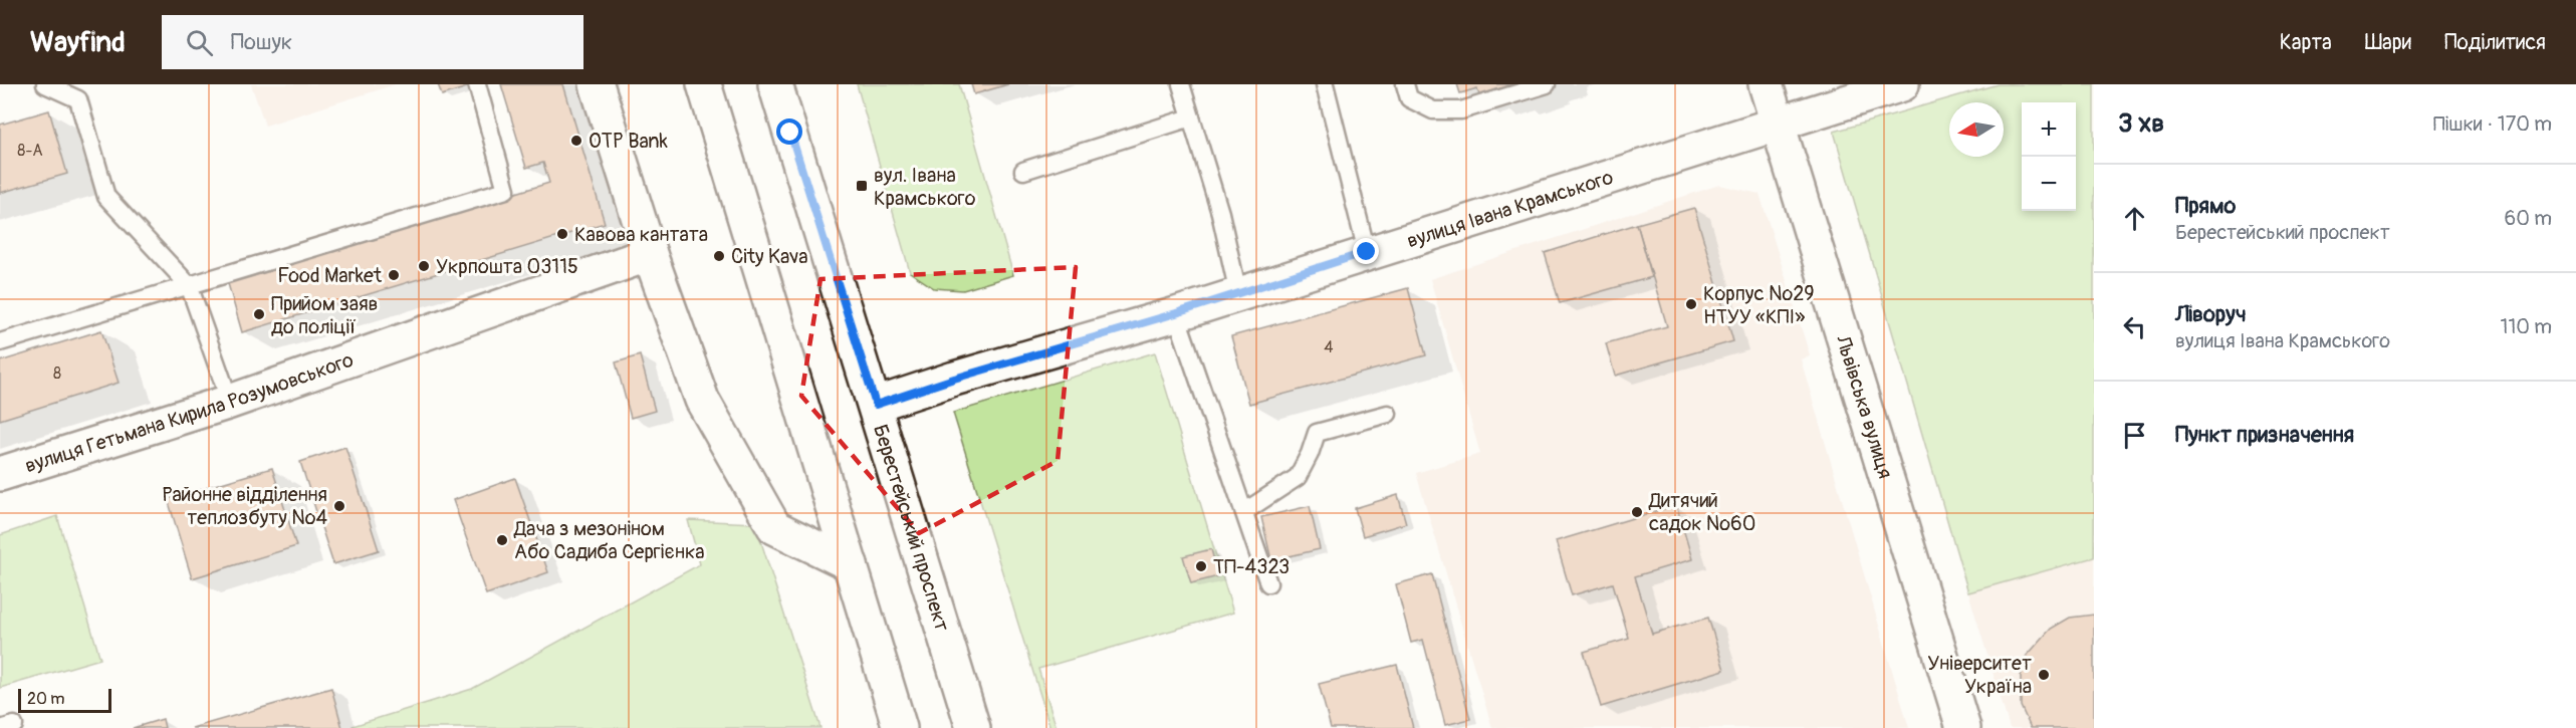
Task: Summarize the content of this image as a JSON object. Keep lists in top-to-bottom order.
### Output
{
  "streets": {
    "street": [
      "вулиця Івана Крамського",
      "Львівська вулиця",
      "вулиця Гетьмана Кирила Розумовського",
      "Берестейський проспект"
    ]
  },
  "crossings": [
    ["вулиця Івана Крамського", "Львівська вулиця"],
    ["вулиця Івана Крамського", "Берестейський проспект"]
  ],
  "places": {
    "other": [
      "OTP Bank",
      "Кавова кантата",
      "City Kava",
      "Укрпошта 03115",
      "Food Market",
      "Корпус №29 НТУУ «КПІ»",
      "Прийом заяв до поліції",
      "Районне відділення теплозбуту №4",
      "Дитячий садок №60",
      "Дача з мезоніном Або Садиба Сергієнка",
      "ТП-4323",
      "Університет Україна"
    ],
    "transit": ["вул. Івана Крамського"]
  },
  "house_numbers": ["8-А", "4", "8"],
  "scale_bar": "20 m",
  "north": "left",
  "page": {
    "header": "Wayfind",
    "search": "Пошук",
    "nav": ["Карта", "Шари", "Поділитися"],
    "heading": ["3 хв", "Пішки · 170 m"],
    "map_buttons": ["+", "−"],
    "list": [
      ["Прямо", "Берестейський проспект", "60 m"],
      ["Ліворуч", "вулиця Івана Крамського", "110 m"],
      "Пункт призначення"
    ],
    "scale": "20 m"
  }
}
